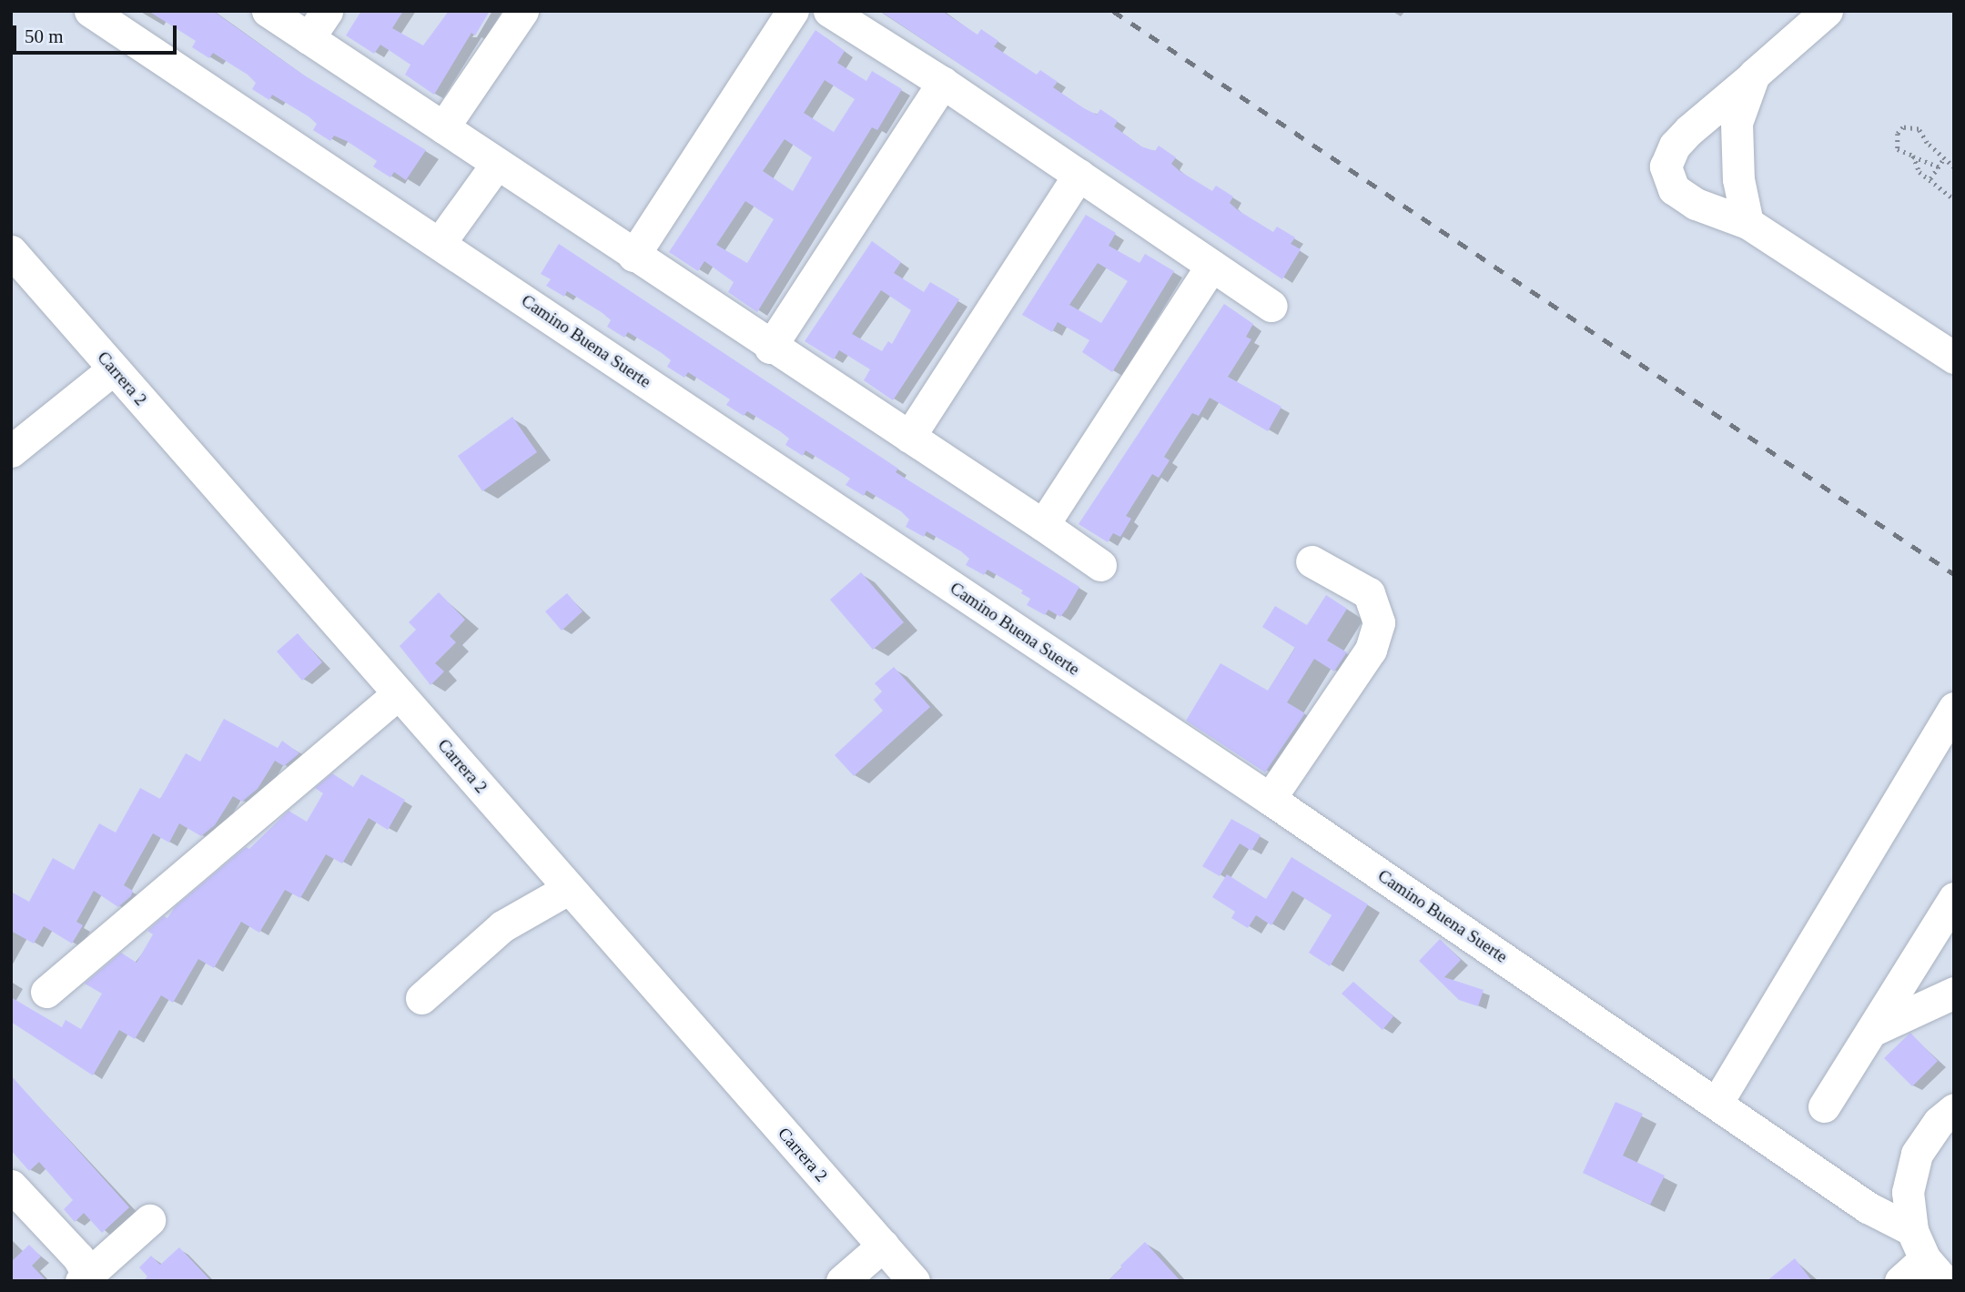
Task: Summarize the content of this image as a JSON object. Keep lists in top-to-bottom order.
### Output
{
  "streets": {
    "street": ["Camino Buena Suerte", "Carrera 2"]
  },
  "scale_bar": "50 m"
}
